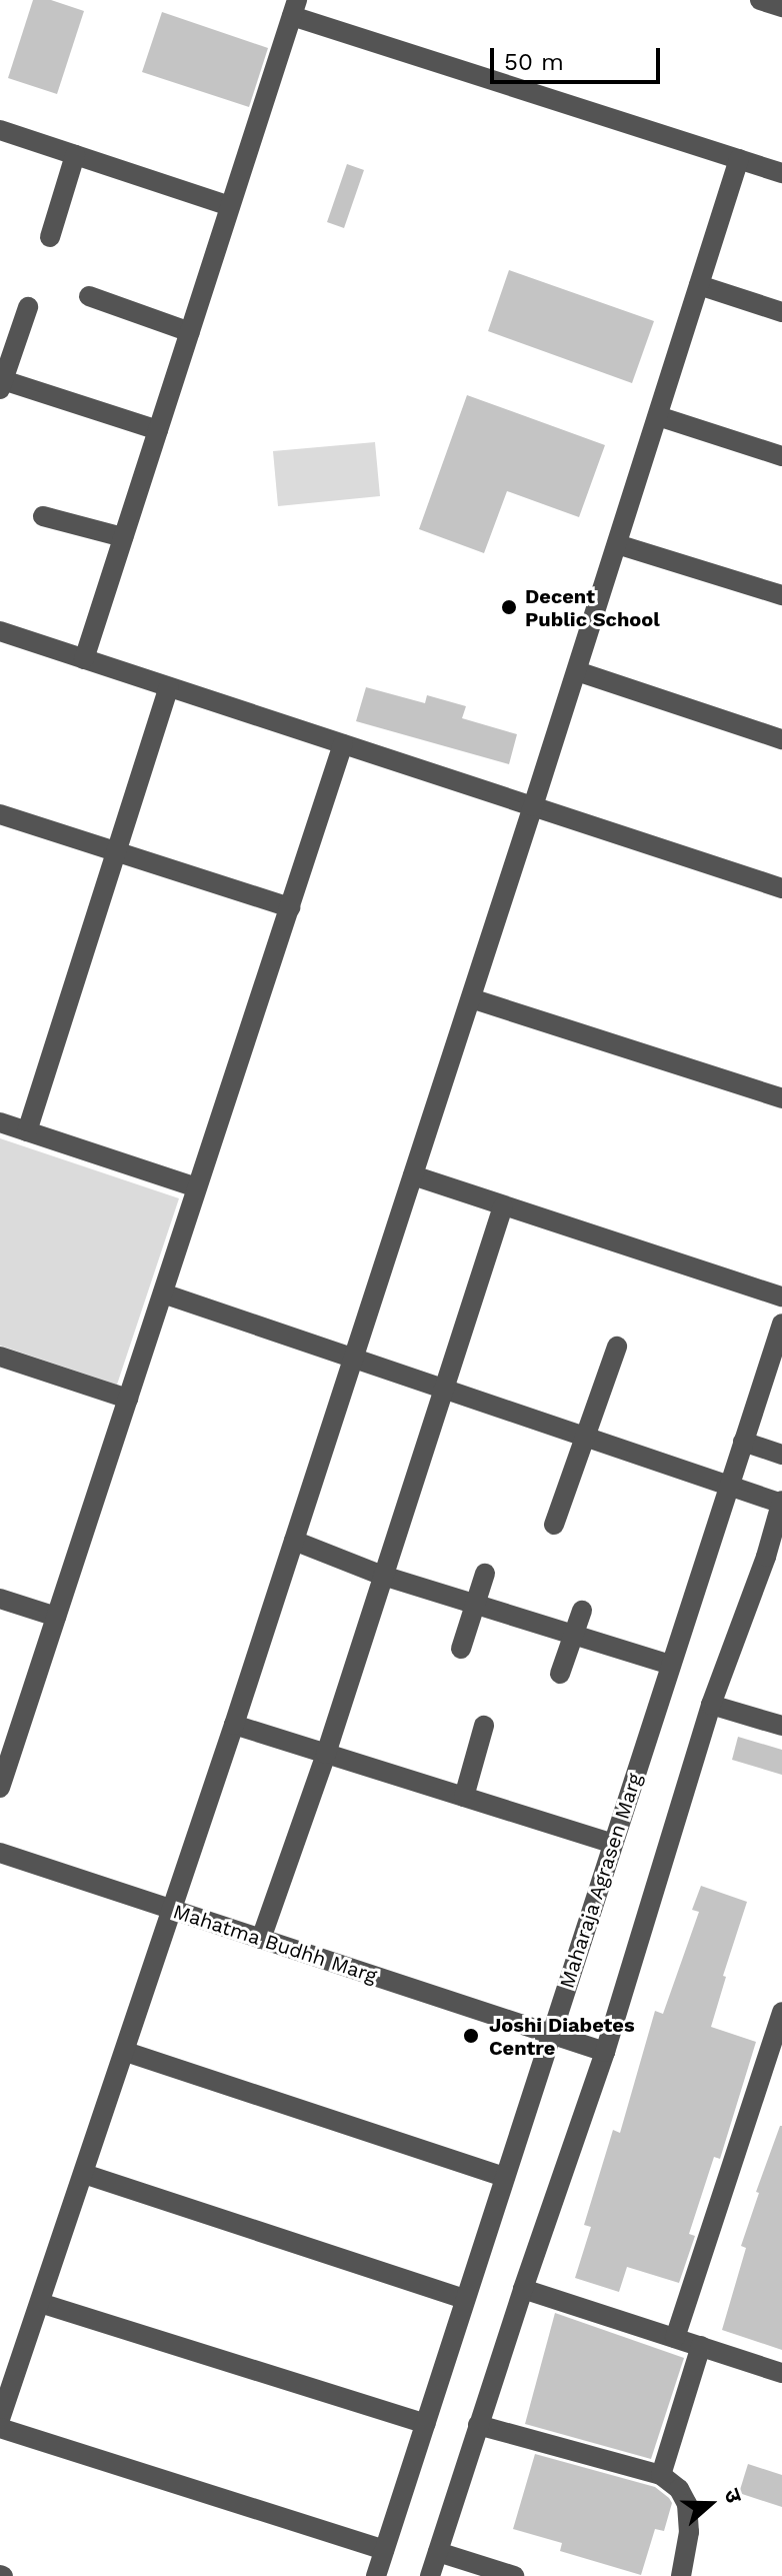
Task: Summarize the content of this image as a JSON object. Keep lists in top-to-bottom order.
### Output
{
  "streets": {
    "street": ["Maharaja Agrasen Marg", "Mahatma Budhh Marg"]
  },
  "crossings": [
    ["Maharaja Agrasen Marg", "Mahatma Budhh Marg"]
  ],
  "places": ["Decent Public School", "Joshi Diabetes Centre"],
  "scale_bar": "50 m",
  "north": "right"
}
